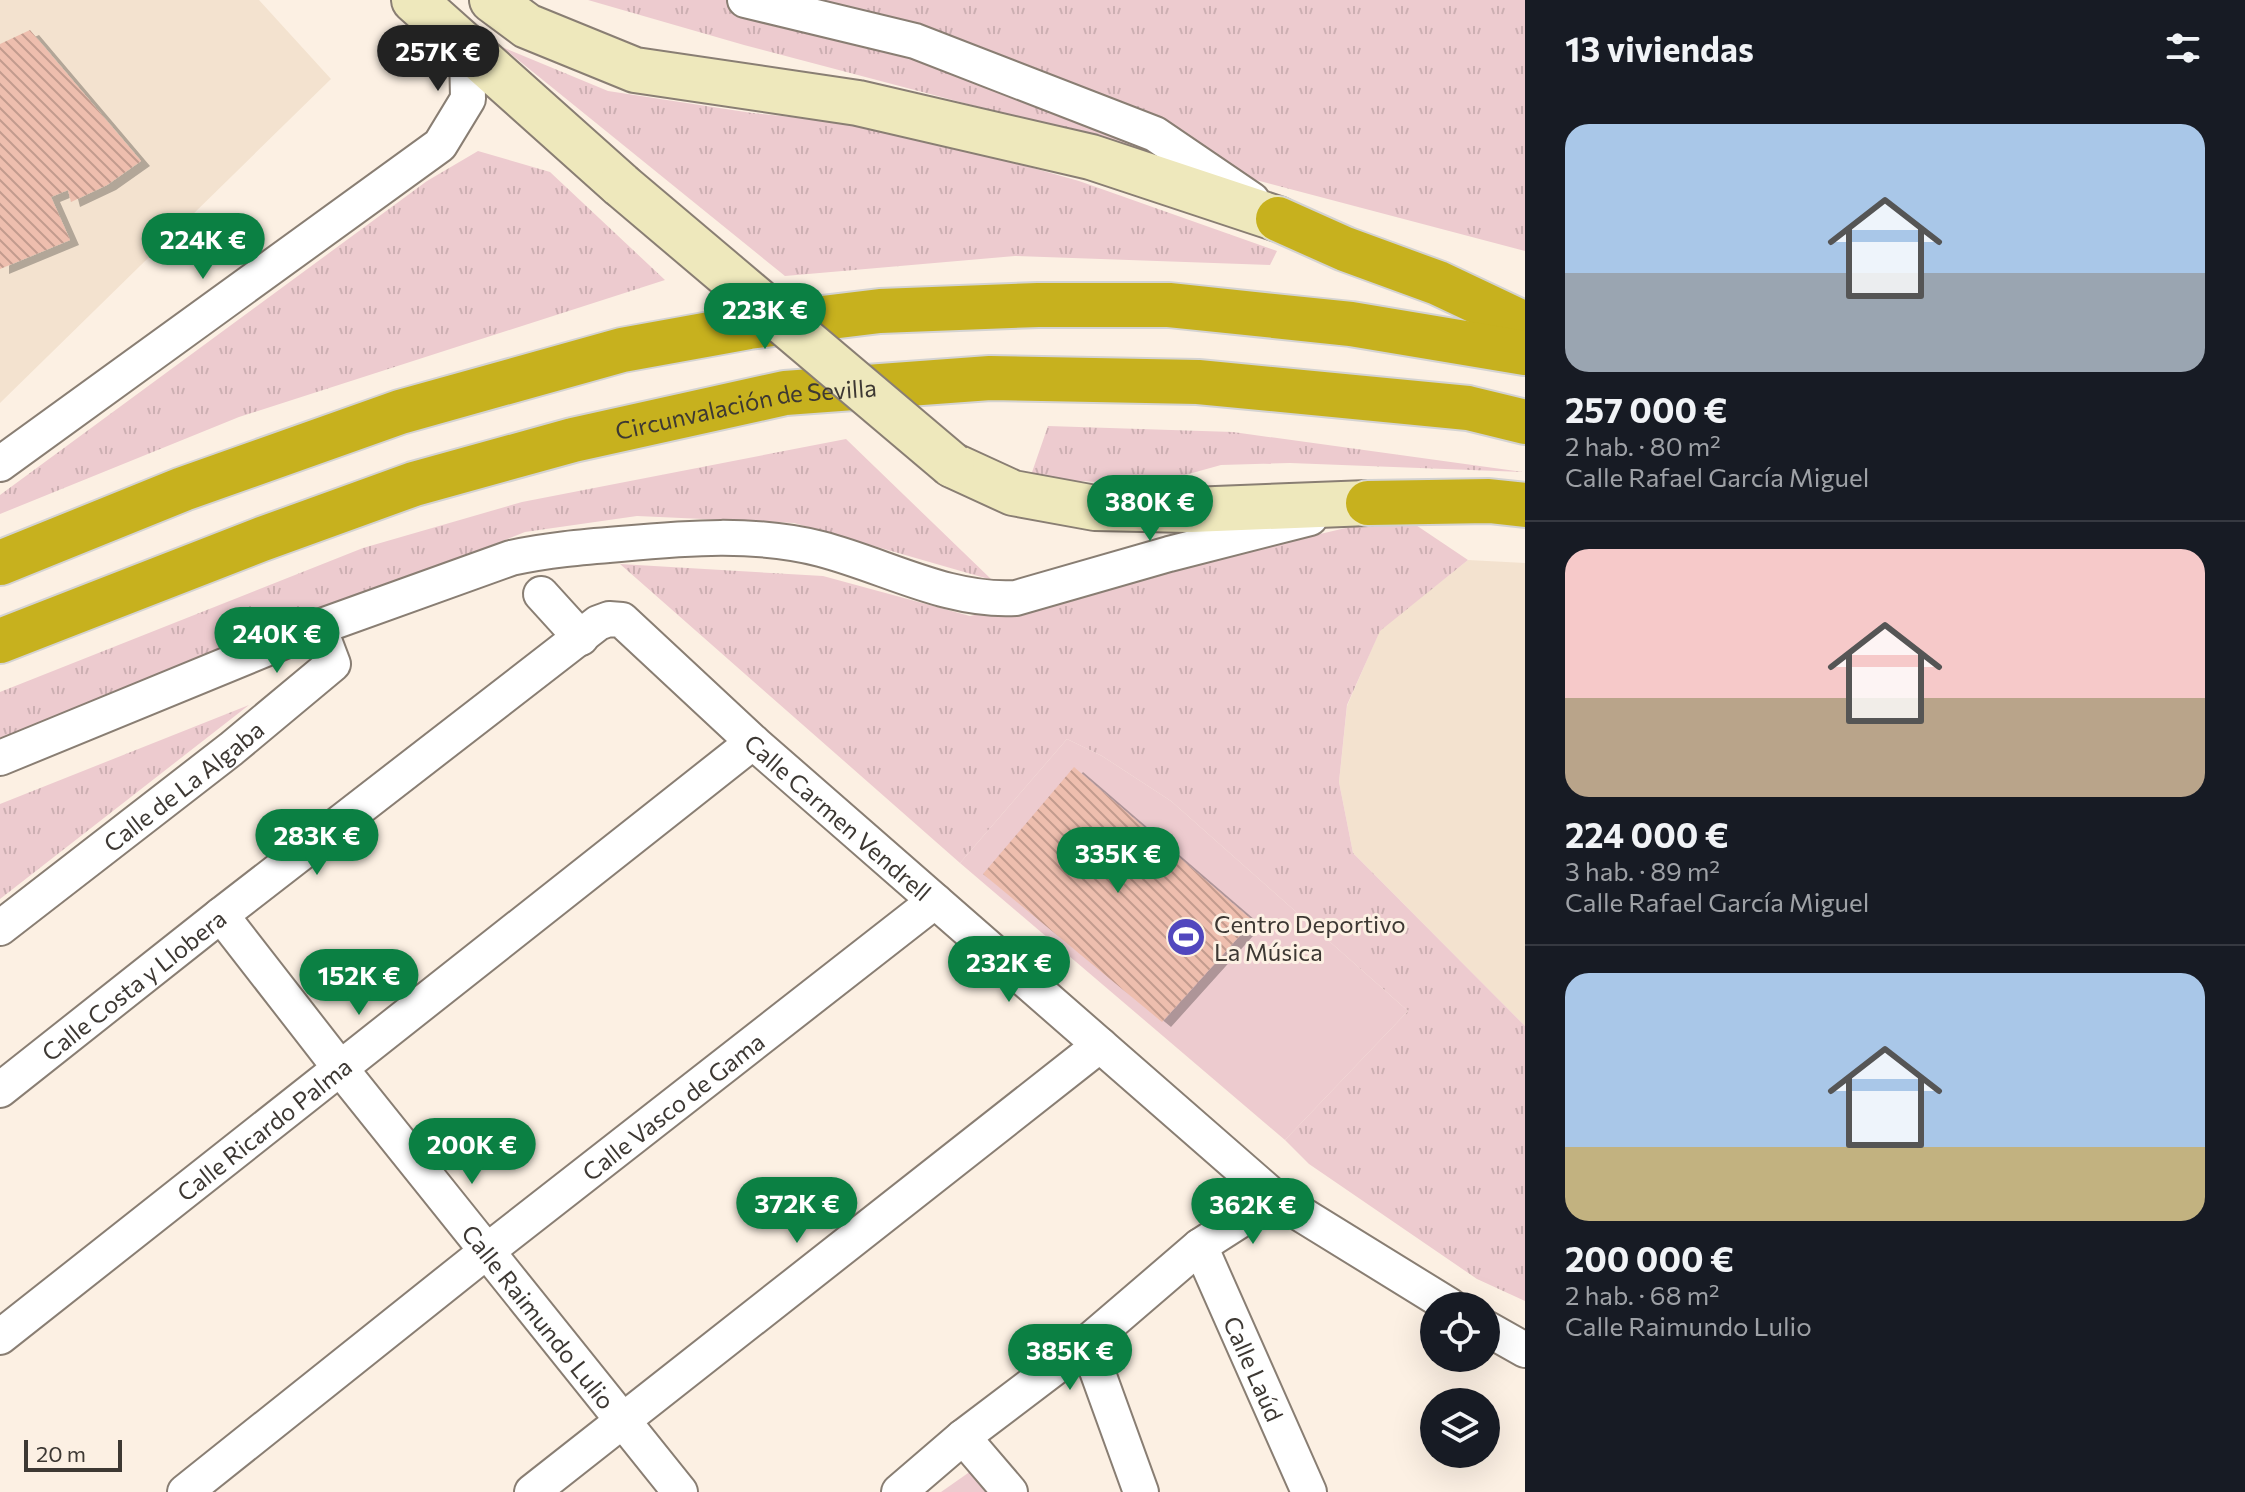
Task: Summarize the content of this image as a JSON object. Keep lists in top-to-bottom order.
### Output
{
  "streets": {
    "highway": ["Circunvalación de Sevilla"],
    "street": [
      "Calle de La Algaba",
      "Calle Carmen Vendrell",
      "Calle Costa y Llobera",
      "Calle Vasco de Gama",
      "Calle Ricardo Palma",
      "Calle Raimundo Lulio",
      "Calle Laúd"
    ]
  },
  "crossings": [
    ["Calle Carmen Vendrell", "Calle Costa y Llobera"],
    ["Calle Carmen Vendrell", "Calle Vasco de Gama"],
    ["Calle Carmen Vendrell", "Calle Ricardo Palma"],
    ["Calle Costa y Llobera", "Calle Raimundo Lulio"],
    ["Calle Vasco de Gama", "Calle Raimundo Lulio"],
    ["Calle Ricardo Palma", "Calle Raimundo Lulio"]
  ],
  "places": {
    "sports": ["Centro Deportivo La Música"]
  },
  "scale_bar": "20 m",
  "page": {
    "heading": "13 viviendas",
    "price": [
      "257K €",
      "224K €",
      "223K €",
      "380K €",
      "240K €",
      "283K €",
      "335K €",
      "232K €",
      "152K €",
      "200K €",
      "372K €",
      "362K €",
      "385K €"
    ],
    "list": [
      {
        "name": "257 000 €",
        "note": "2 hab. · 80 m² · Calle Rafael García Miguel"
      },
      {
        "name": "224 000 €",
        "note": "3 hab. · 89 m² · Calle Rafael García Miguel"
      },
      {
        "name": "200 000 €",
        "note": "2 hab. · 68 m² · Calle Raimundo Lulio"
      }
    ],
    "scale": "20 m"
  }
}
